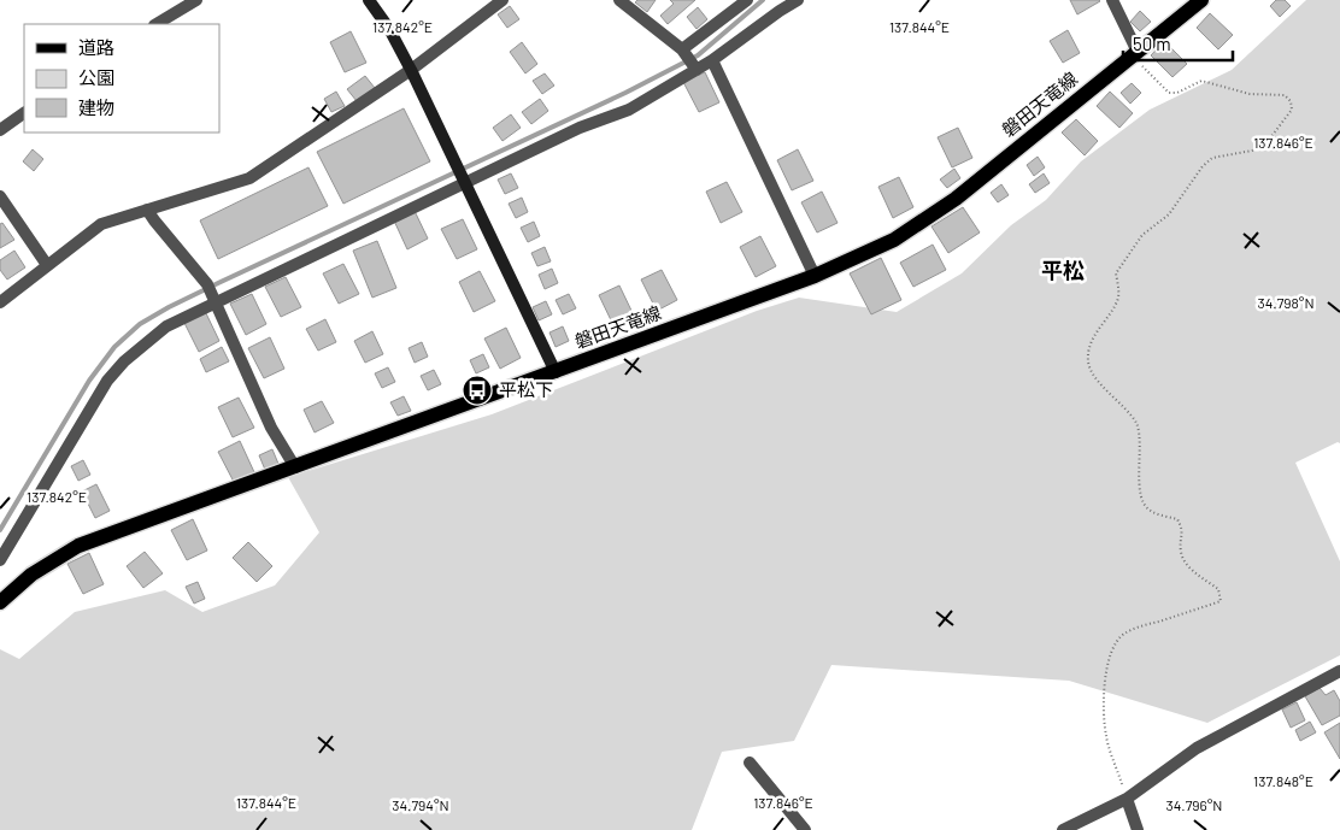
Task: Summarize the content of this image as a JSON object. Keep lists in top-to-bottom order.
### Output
{
  "streets": {
    "main road": ["磐田天竜線"]
  },
  "districts": ["平松"],
  "places": {
    "bus stop": ["平松下"]
  },
  "legend": ["道路", "公園", "建物"],
  "scale_bar": "50 m",
  "coordinates": [
    "137.842°E",
    "137.844°E",
    "137.846°E",
    "34.798°N",
    "137.848°E",
    "34.794°N",
    "34.796°N"
  ]
}
